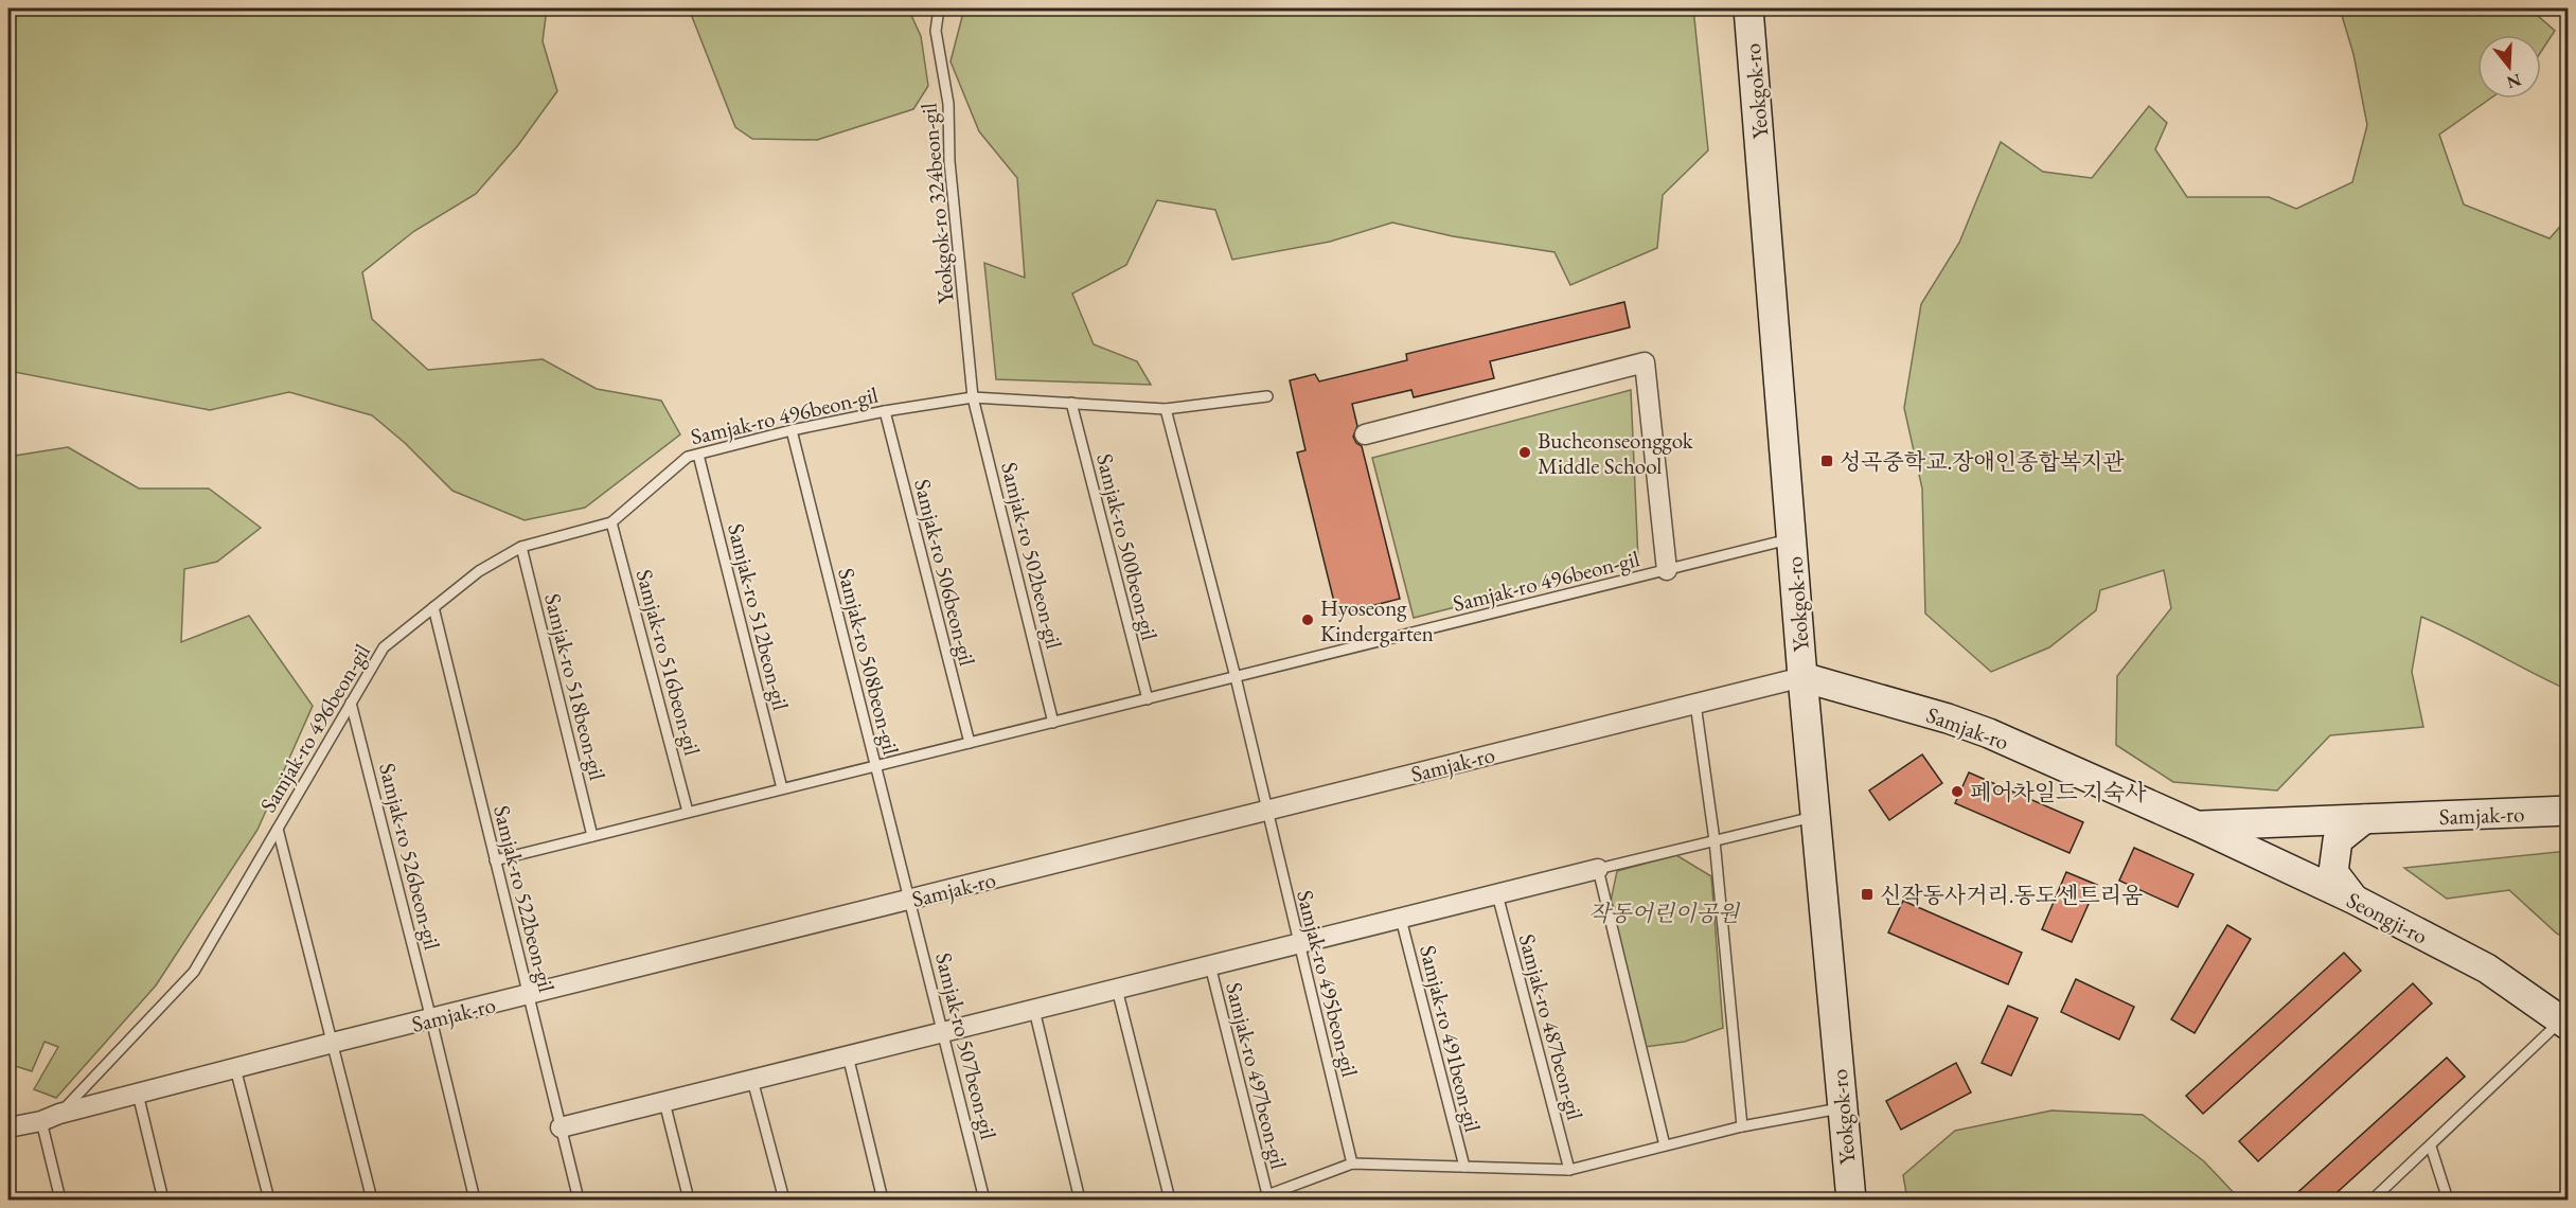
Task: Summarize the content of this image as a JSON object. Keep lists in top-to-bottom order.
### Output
{
  "streets": {
    "street": ["Yeokgok-ro", "Samjak-ro", "Seongji-ro"],
    "lane": [
      "Yeokgok-ro 324beon-gil",
      "Samjak-ro 496beon-gil",
      "Samjak-ro 500beon-gil",
      "Samjak-ro 502beon-gil",
      "Samjak-ro 506beon-gil",
      "Samjak-ro 512beon-gil",
      "Samjak-ro 508beon-gil",
      "Samjak-ro 516beon-gil",
      "Samjak-ro 518beon-gil",
      "Samjak-ro 526beon-gil",
      "Samjak-ro 522beon-gil",
      "Samjak-ro 495beon-gil",
      "Samjak-ro 487beon-gil",
      "Samjak-ro 491beon-gil",
      "Samjak-ro 507beon-gil",
      "Samjak-ro 497beon-gil"
    ]
  },
  "crossings": [
    ["Yeokgok-ro", "Samjak-ro 496beon-gil"],
    ["Yeokgok-ro", "Samjak-ro"],
    ["Yeokgok-ro 324beon-gil", "Samjak-ro 496beon-gil"],
    ["Yeokgok-ro 324beon-gil", "Samjak-ro 502beon-gil"],
    ["Samjak-ro 496beon-gil", "Samjak-ro 500beon-gil"],
    ["Samjak-ro 496beon-gil", "Samjak-ro 502beon-gil"],
    ["Samjak-ro 496beon-gil", "Samjak-ro 506beon-gil"],
    ["Samjak-ro 496beon-gil", "Samjak-ro 512beon-gil"],
    ["Samjak-ro 496beon-gil", "Samjak-ro 508beon-gil"],
    ["Samjak-ro 496beon-gil", "Samjak-ro 516beon-gil"],
    ["Samjak-ro 496beon-gil", "Samjak-ro 518beon-gil"],
    ["Samjak-ro 496beon-gil", "Samjak-ro"],
    ["Samjak-ro 496beon-gil", "Samjak-ro 526beon-gil"],
    ["Samjak-ro 496beon-gil", "Samjak-ro 522beon-gil"],
    ["Samjak-ro 508beon-gil", "Samjak-ro"],
    ["Samjak-ro 508beon-gil", "Samjak-ro 507beon-gil"],
    ["Samjak-ro", "Samjak-ro 526beon-gil"],
    ["Samjak-ro", "Samjak-ro 522beon-gil"],
    ["Samjak-ro", "Seongji-ro"],
    ["Samjak-ro", "Samjak-ro 495beon-gil"],
    ["Samjak-ro", "Samjak-ro 507beon-gil"]
  ],
  "parks": ["작동어린이공원"],
  "places": {
    "other": ["Bucheonseonggok Middle School", "Hyoseong Kindergarten", "페어차일드 기숙사"],
    "transit": ["성곡중학교.장애인종합복지관", "신작동사거리.동도센트리움"]
  },
  "north": "bottom"
}
